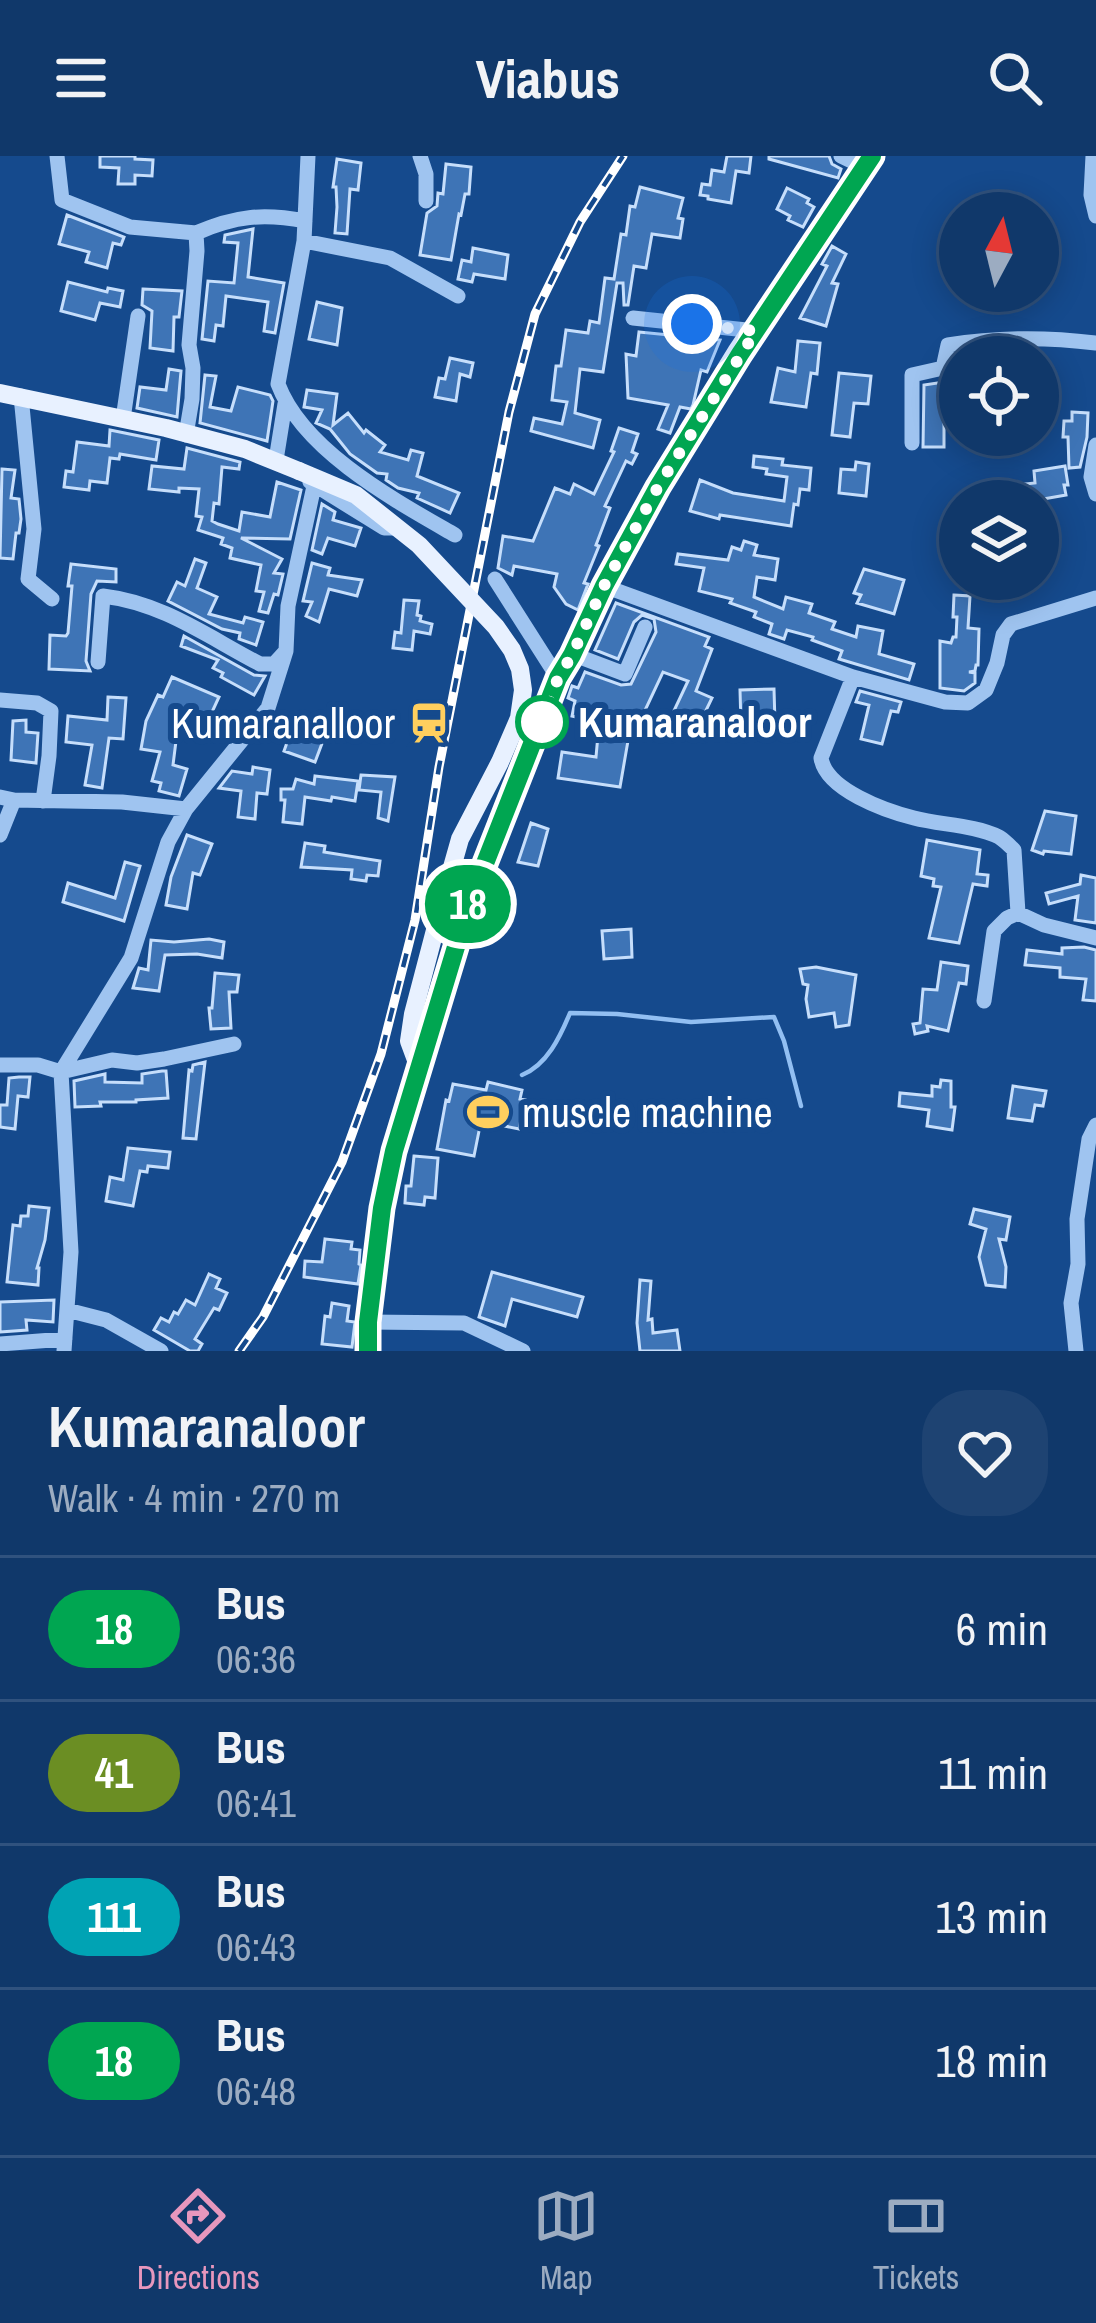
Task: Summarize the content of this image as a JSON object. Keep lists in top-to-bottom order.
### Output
{
  "places": {
    "other": ["Kumaranaloor"],
    "station": ["Kumaranalloor"],
    "sports": ["muscle machine"]
  },
  "lines": ["bus line 18"],
  "north": "top",
  "page": {
    "header": "Viabus",
    "on_map": "18",
    "heading": ["Kumaranaloor", "Walk · 4 min · 270 m"],
    "list": [
      {
        "mark": "18",
        "name": "Bus",
        "note": "06:36",
        "value": "6 min"
      },
      {
        "mark": "41",
        "name": "Bus",
        "note": "06:41",
        "value": "11 min"
      },
      {
        "mark": "111",
        "name": "Bus",
        "note": "06:43",
        "value": "13 min"
      },
      {
        "mark": "18",
        "name": "Bus",
        "note": "06:48",
        "value": "18 min"
      }
    ],
    "tabs": ["Directions", "Map", "Tickets"]
  }
}
